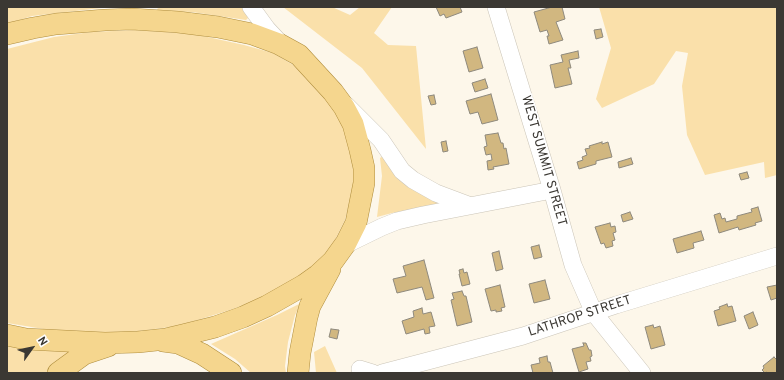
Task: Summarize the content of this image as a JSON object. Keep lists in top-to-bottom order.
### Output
{
  "streets": {
    "street": ["WEST SUMMIT STREET", "LATHROP STREET"]
  },
  "crossings": [
    ["WEST SUMMIT STREET", "LATHROP STREET"]
  ],
  "north": "top right"
}
